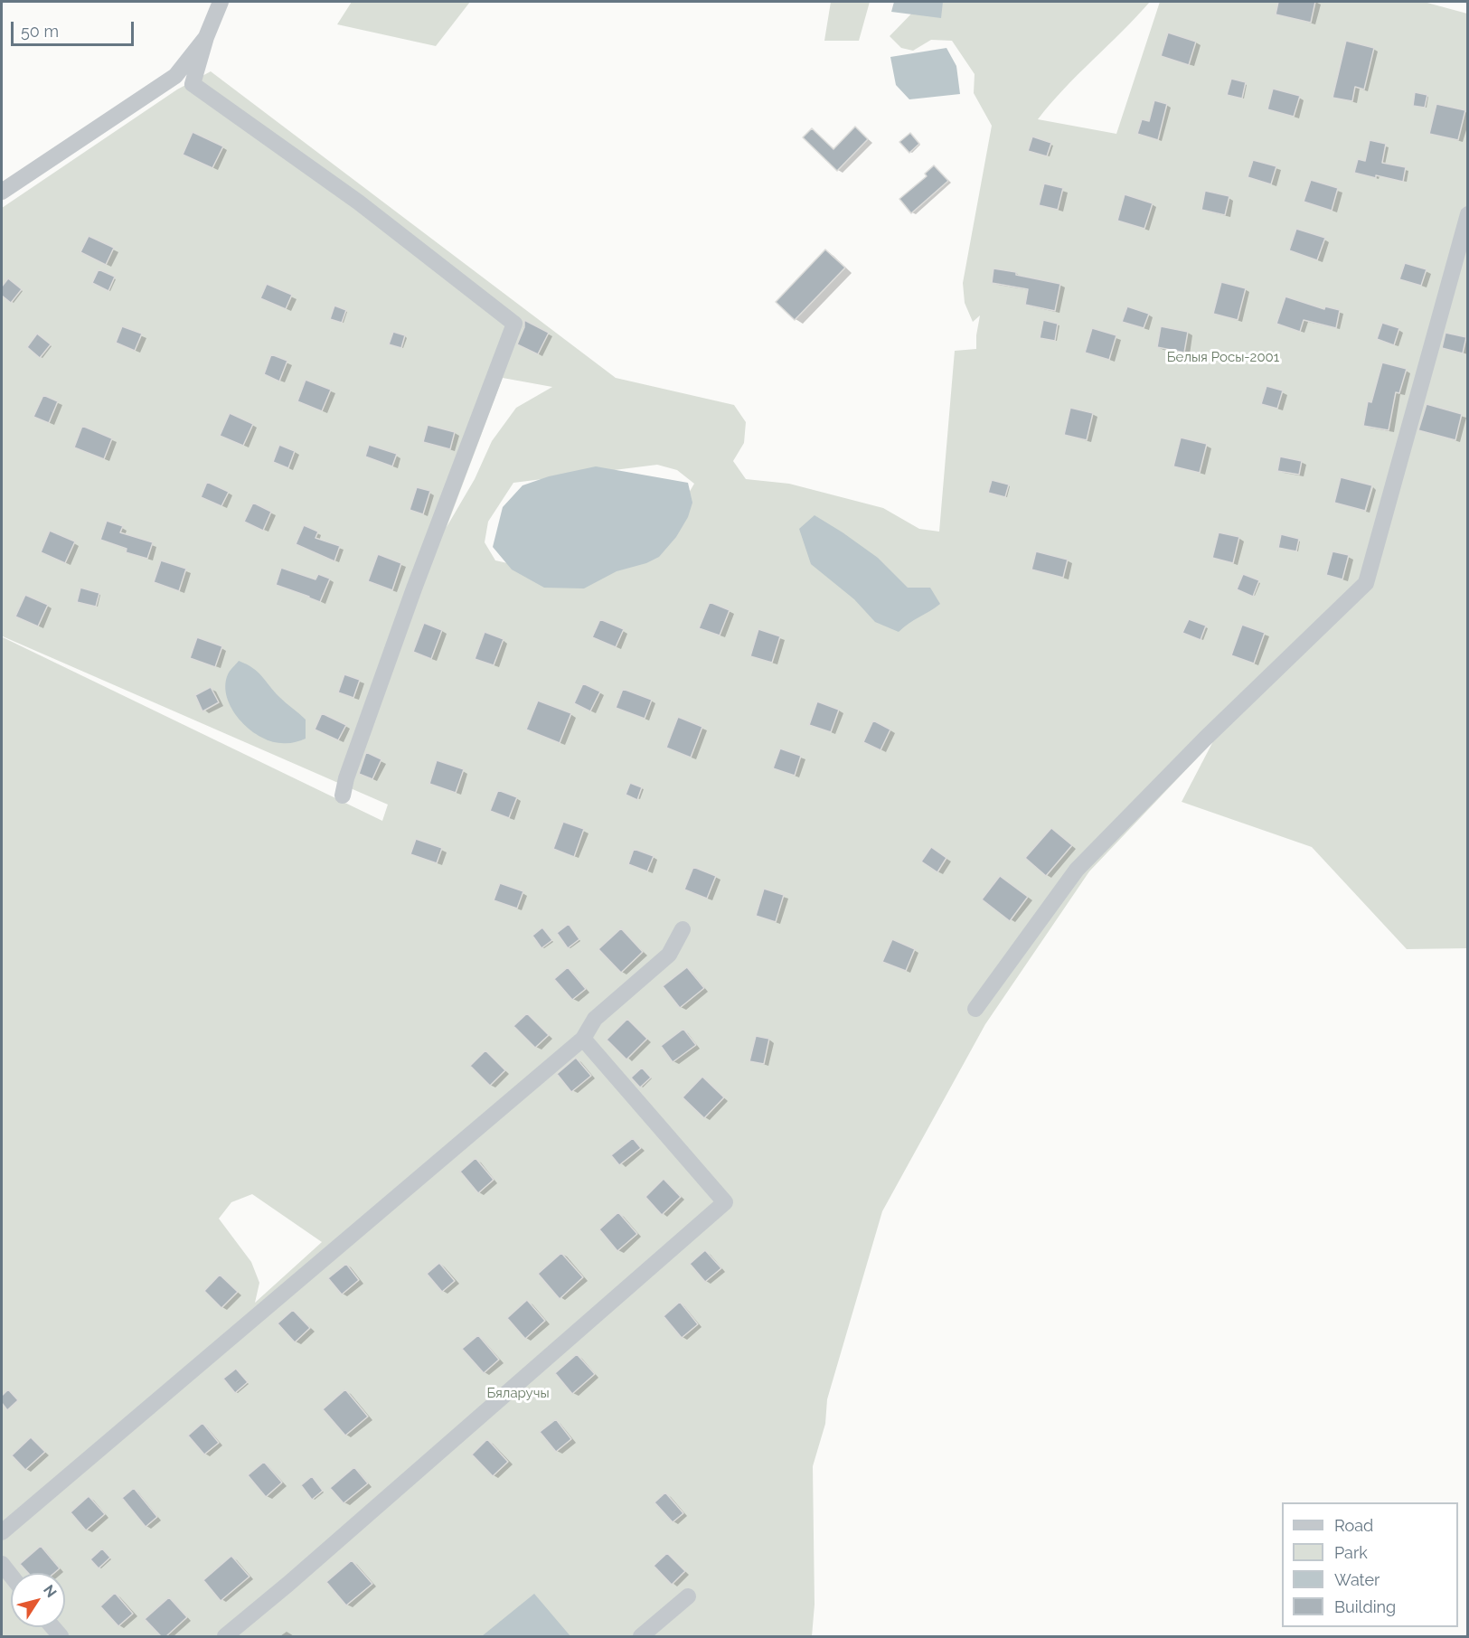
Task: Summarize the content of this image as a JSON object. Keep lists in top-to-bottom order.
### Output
{
  "parks": ["Белыя Росы-2001", "Бяларучы"],
  "legend": [
    "Road",
    "Park",
    "Water",
    "Building"
  ],
  "scale_bar": "50 m",
  "north": "top right"
}
